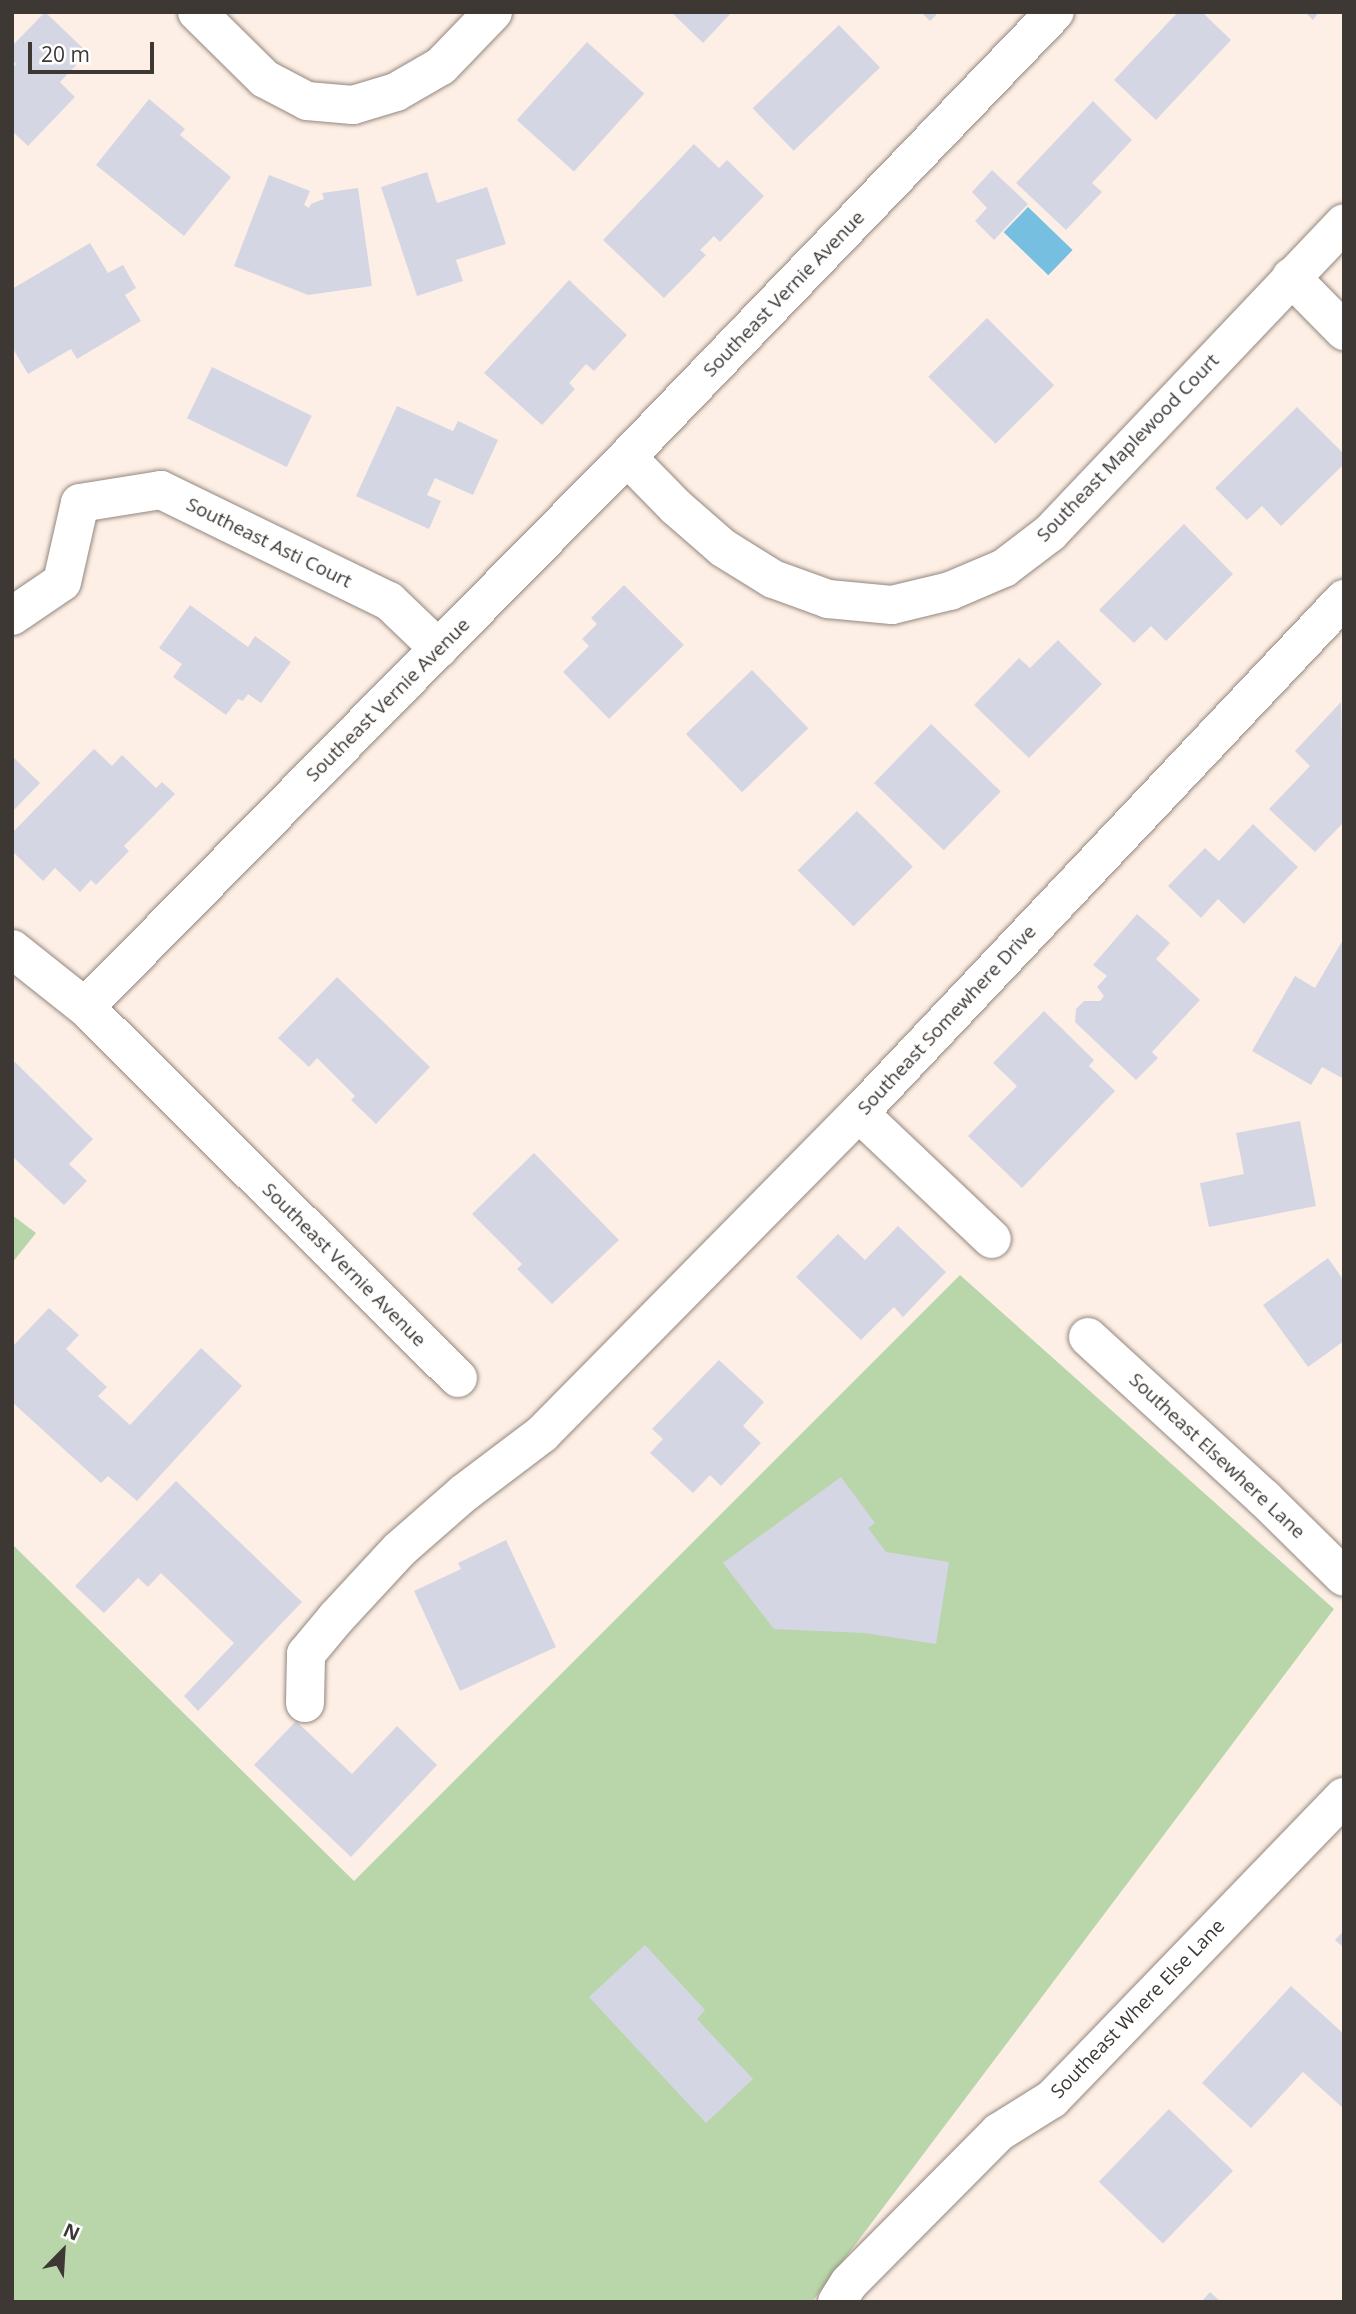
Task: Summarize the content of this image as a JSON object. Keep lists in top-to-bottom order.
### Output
{
  "streets": {
    "street": [
      "Southeast Vernie Avenue",
      "Southeast Maplewood Court",
      "Southeast Asti Court",
      "Southeast Somewhere Drive",
      "Southeast Elsewhere Lane",
      "Southeast Where Else Lane"
    ]
  },
  "crossings": [
    ["Southeast Vernie Avenue", "Southeast Maplewood Court"],
    ["Southeast Vernie Avenue", "Southeast Asti Court"]
  ],
  "scale_bar": "20 m",
  "north": "top right"
}
